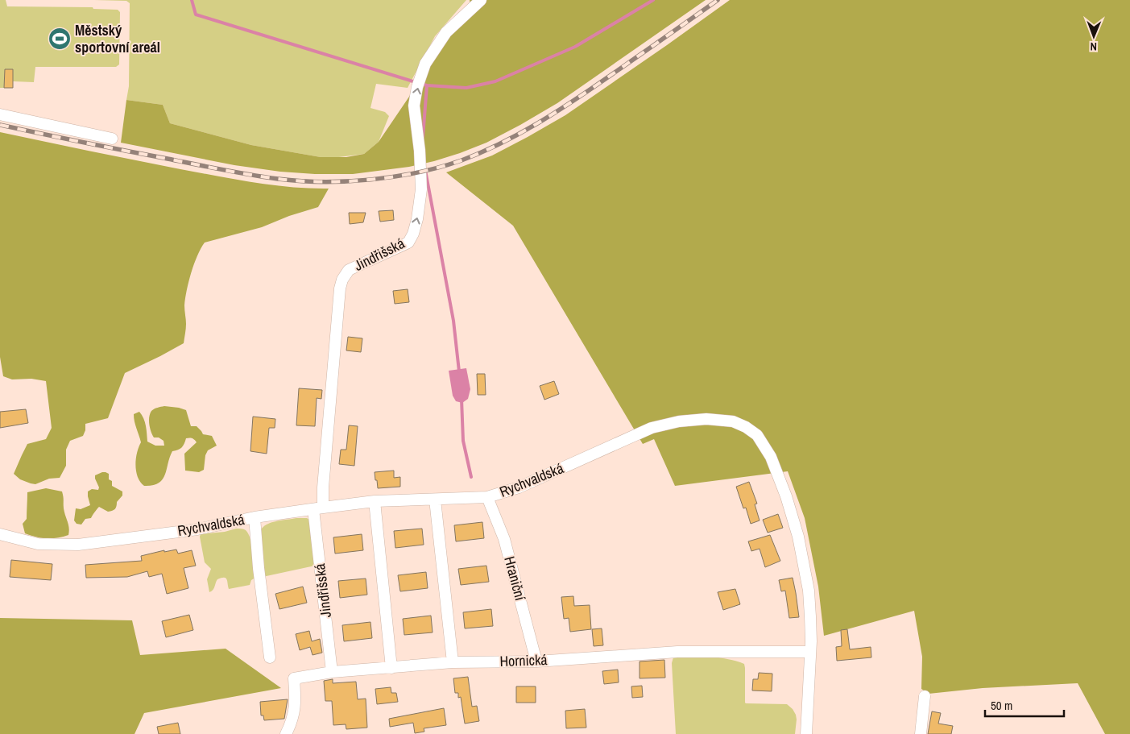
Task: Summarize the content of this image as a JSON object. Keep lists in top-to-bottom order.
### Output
{
  "streets": {
    "street": [
      "Jindřišská",
      "Rychvaldská",
      "Hraniční",
      "Hornická"
    ]
  },
  "crossings": [
    ["Jindřišská", "Rychvaldská"],
    ["Jindřišská", "Hornická"],
    ["Rychvaldská", "Hraniční"],
    ["Rychvaldská", "Hornická"],
    ["Hraniční", "Hornická"]
  ],
  "one_way": ["Jindřišská"],
  "places": {
    "sports": ["Městský sportovní areál"]
  },
  "scale_bar": "50 m",
  "north": "bottom"
}
